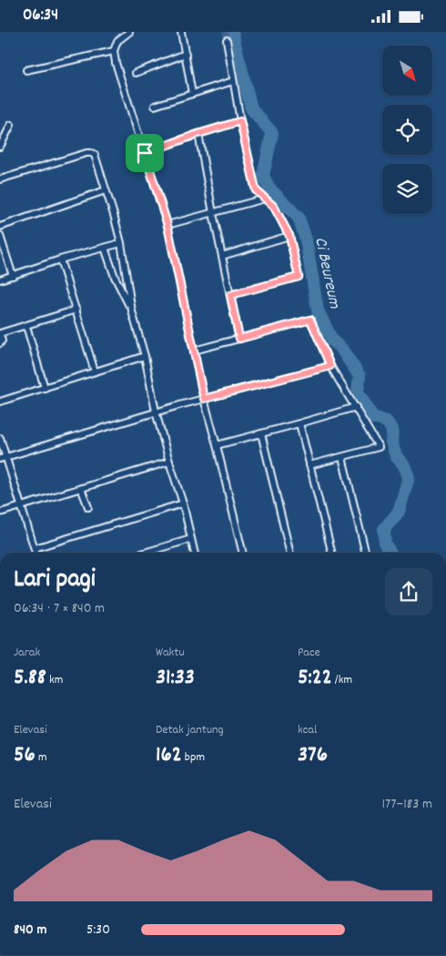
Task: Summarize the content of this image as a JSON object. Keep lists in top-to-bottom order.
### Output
{
  "water": ["Ci Beureum"],
  "north": "bottom right",
  "page": {
    "status": "06:34",
    "heading": ["Lari pagi", "06:34 · 7 × 840 m"],
    "stats": [
      ["Jarak", "5.88 km"],
      ["Waktu", "31:33"],
      ["Pace", "5:22 /km"],
      ["Elevasi", "56 m"],
      ["Detak jantung", "162 bpm"],
      ["kcal", "376"]
    ],
    "chart": ["Elevasi", "177–183 m"],
    "list": [
      {
        "name": "840 m",
        "note": "5:30"
      }
    ]
  }
}
